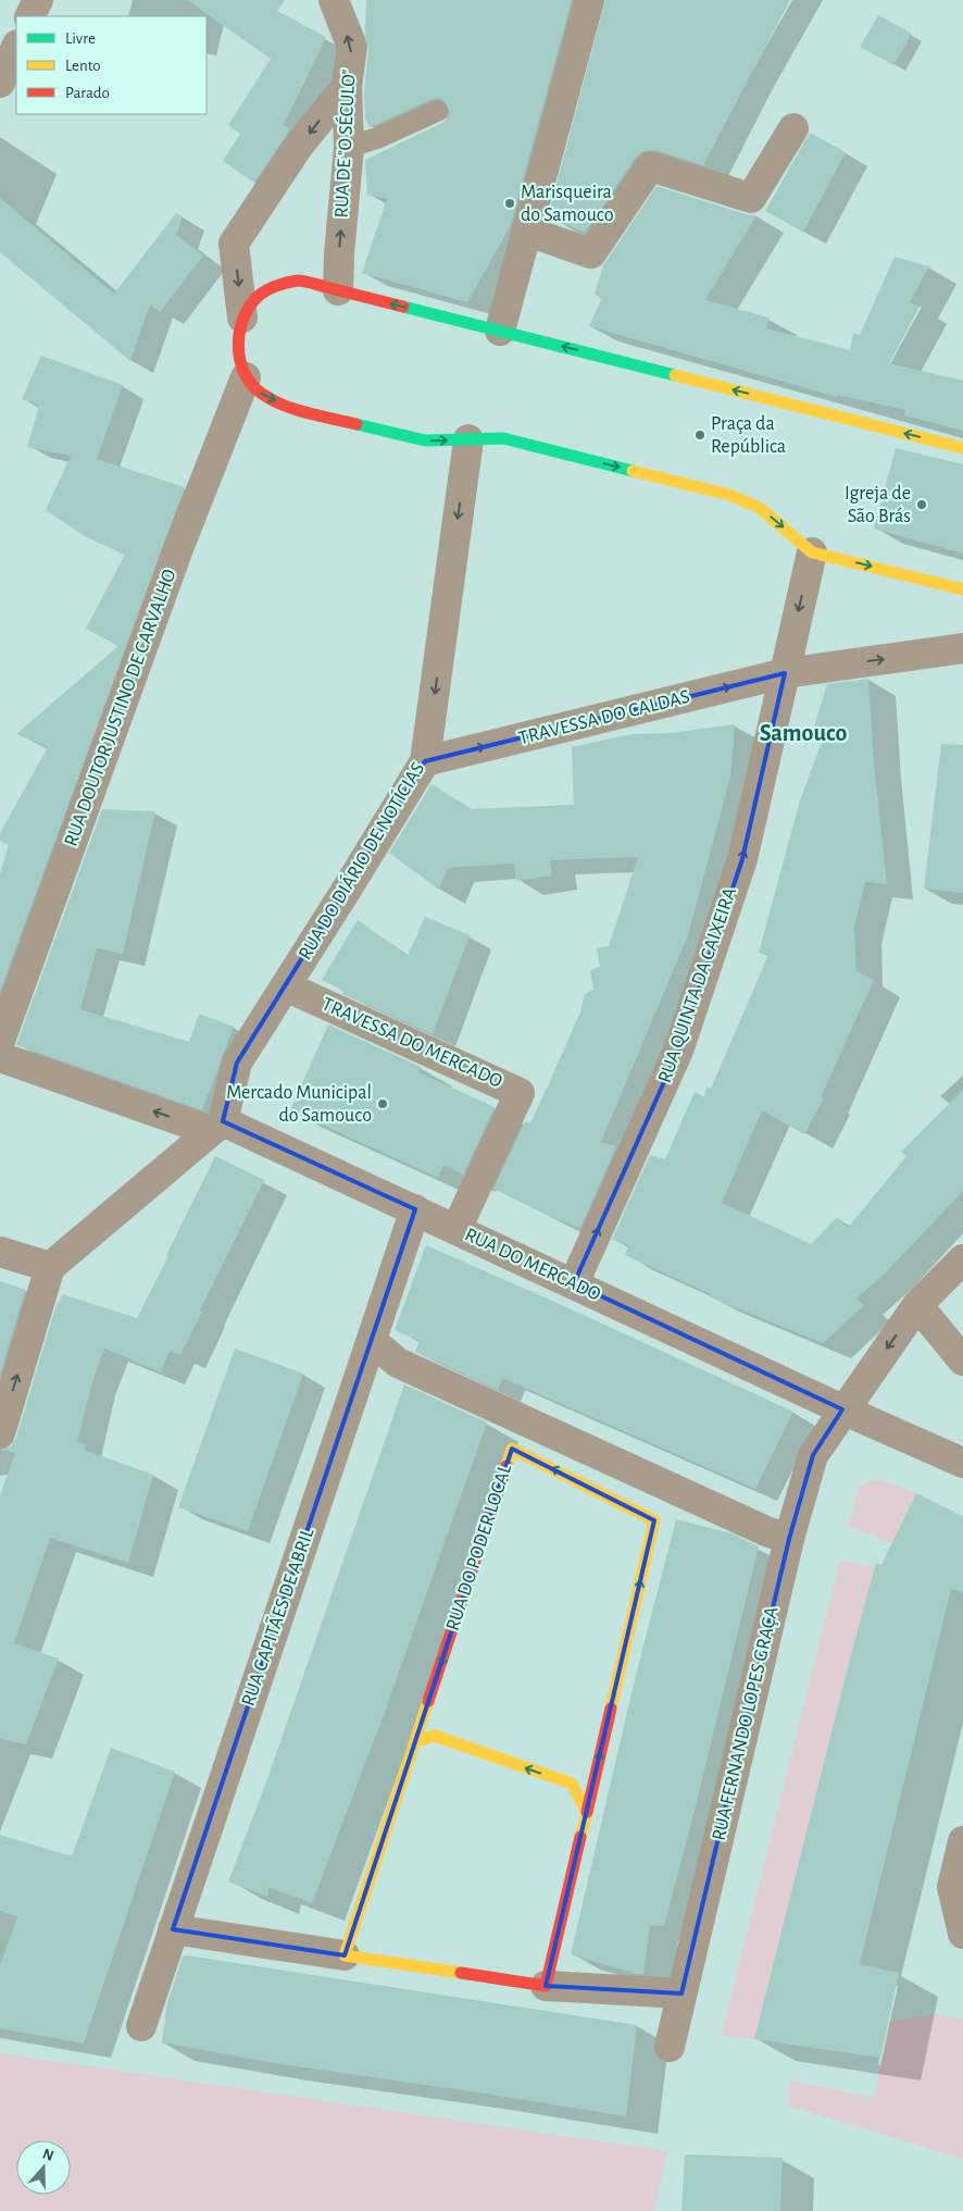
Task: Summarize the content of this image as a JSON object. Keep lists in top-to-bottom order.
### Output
{
  "streets": {
    "street": [
      "RUA DE \"O SÉCULO\"",
      "RUA DOUTOR JUSTINO DE CARVALHO",
      "TRAVESSA DO CALDAS",
      "RUA DO DIÁRIO DE NOTÍCIAS",
      "RUA QUINTA DA CAIXEIRA",
      "TRAVESSA DO MERCADO",
      "RUA DO MERCADO",
      "RUA DO PODER LOCAL",
      "RUA CAPITÃES DE ABRIL",
      "RUA FERNANDO LOPES GRAÇA"
    ]
  },
  "crossings": [
    ["TRAVESSA DO CALDAS", "RUA DO DIÁRIO DE NOTÍCIAS"],
    ["TRAVESSA DO CALDAS", "RUA QUINTA DA CAIXEIRA"],
    ["RUA DO DIÁRIO DE NOTÍCIAS", "TRAVESSA DO MERCADO"],
    ["RUA DO DIÁRIO DE NOTÍCIAS", "RUA DO MERCADO"],
    ["RUA QUINTA DA CAIXEIRA", "RUA DO MERCADO"],
    ["TRAVESSA DO MERCADO", "RUA DO MERCADO"],
    ["RUA DO MERCADO", "RUA CAPITÃES DE ABRIL"],
    ["RUA DO MERCADO", "RUA FERNANDO LOPES GRAÇA"]
  ],
  "one_way": ["TRAVESSA DO CALDAS", "RUA DO DIÁRIO DE NOTÍCIAS"],
  "districts": ["Samouco"],
  "places": [
    "Marisqueira do Samouco",
    "Praça da República",
    "Igreja de São Brás",
    "Mercado Municipal do Samouco"
  ],
  "legend": ["Livre", "Lento", "Parado"],
  "north": "top"
}
